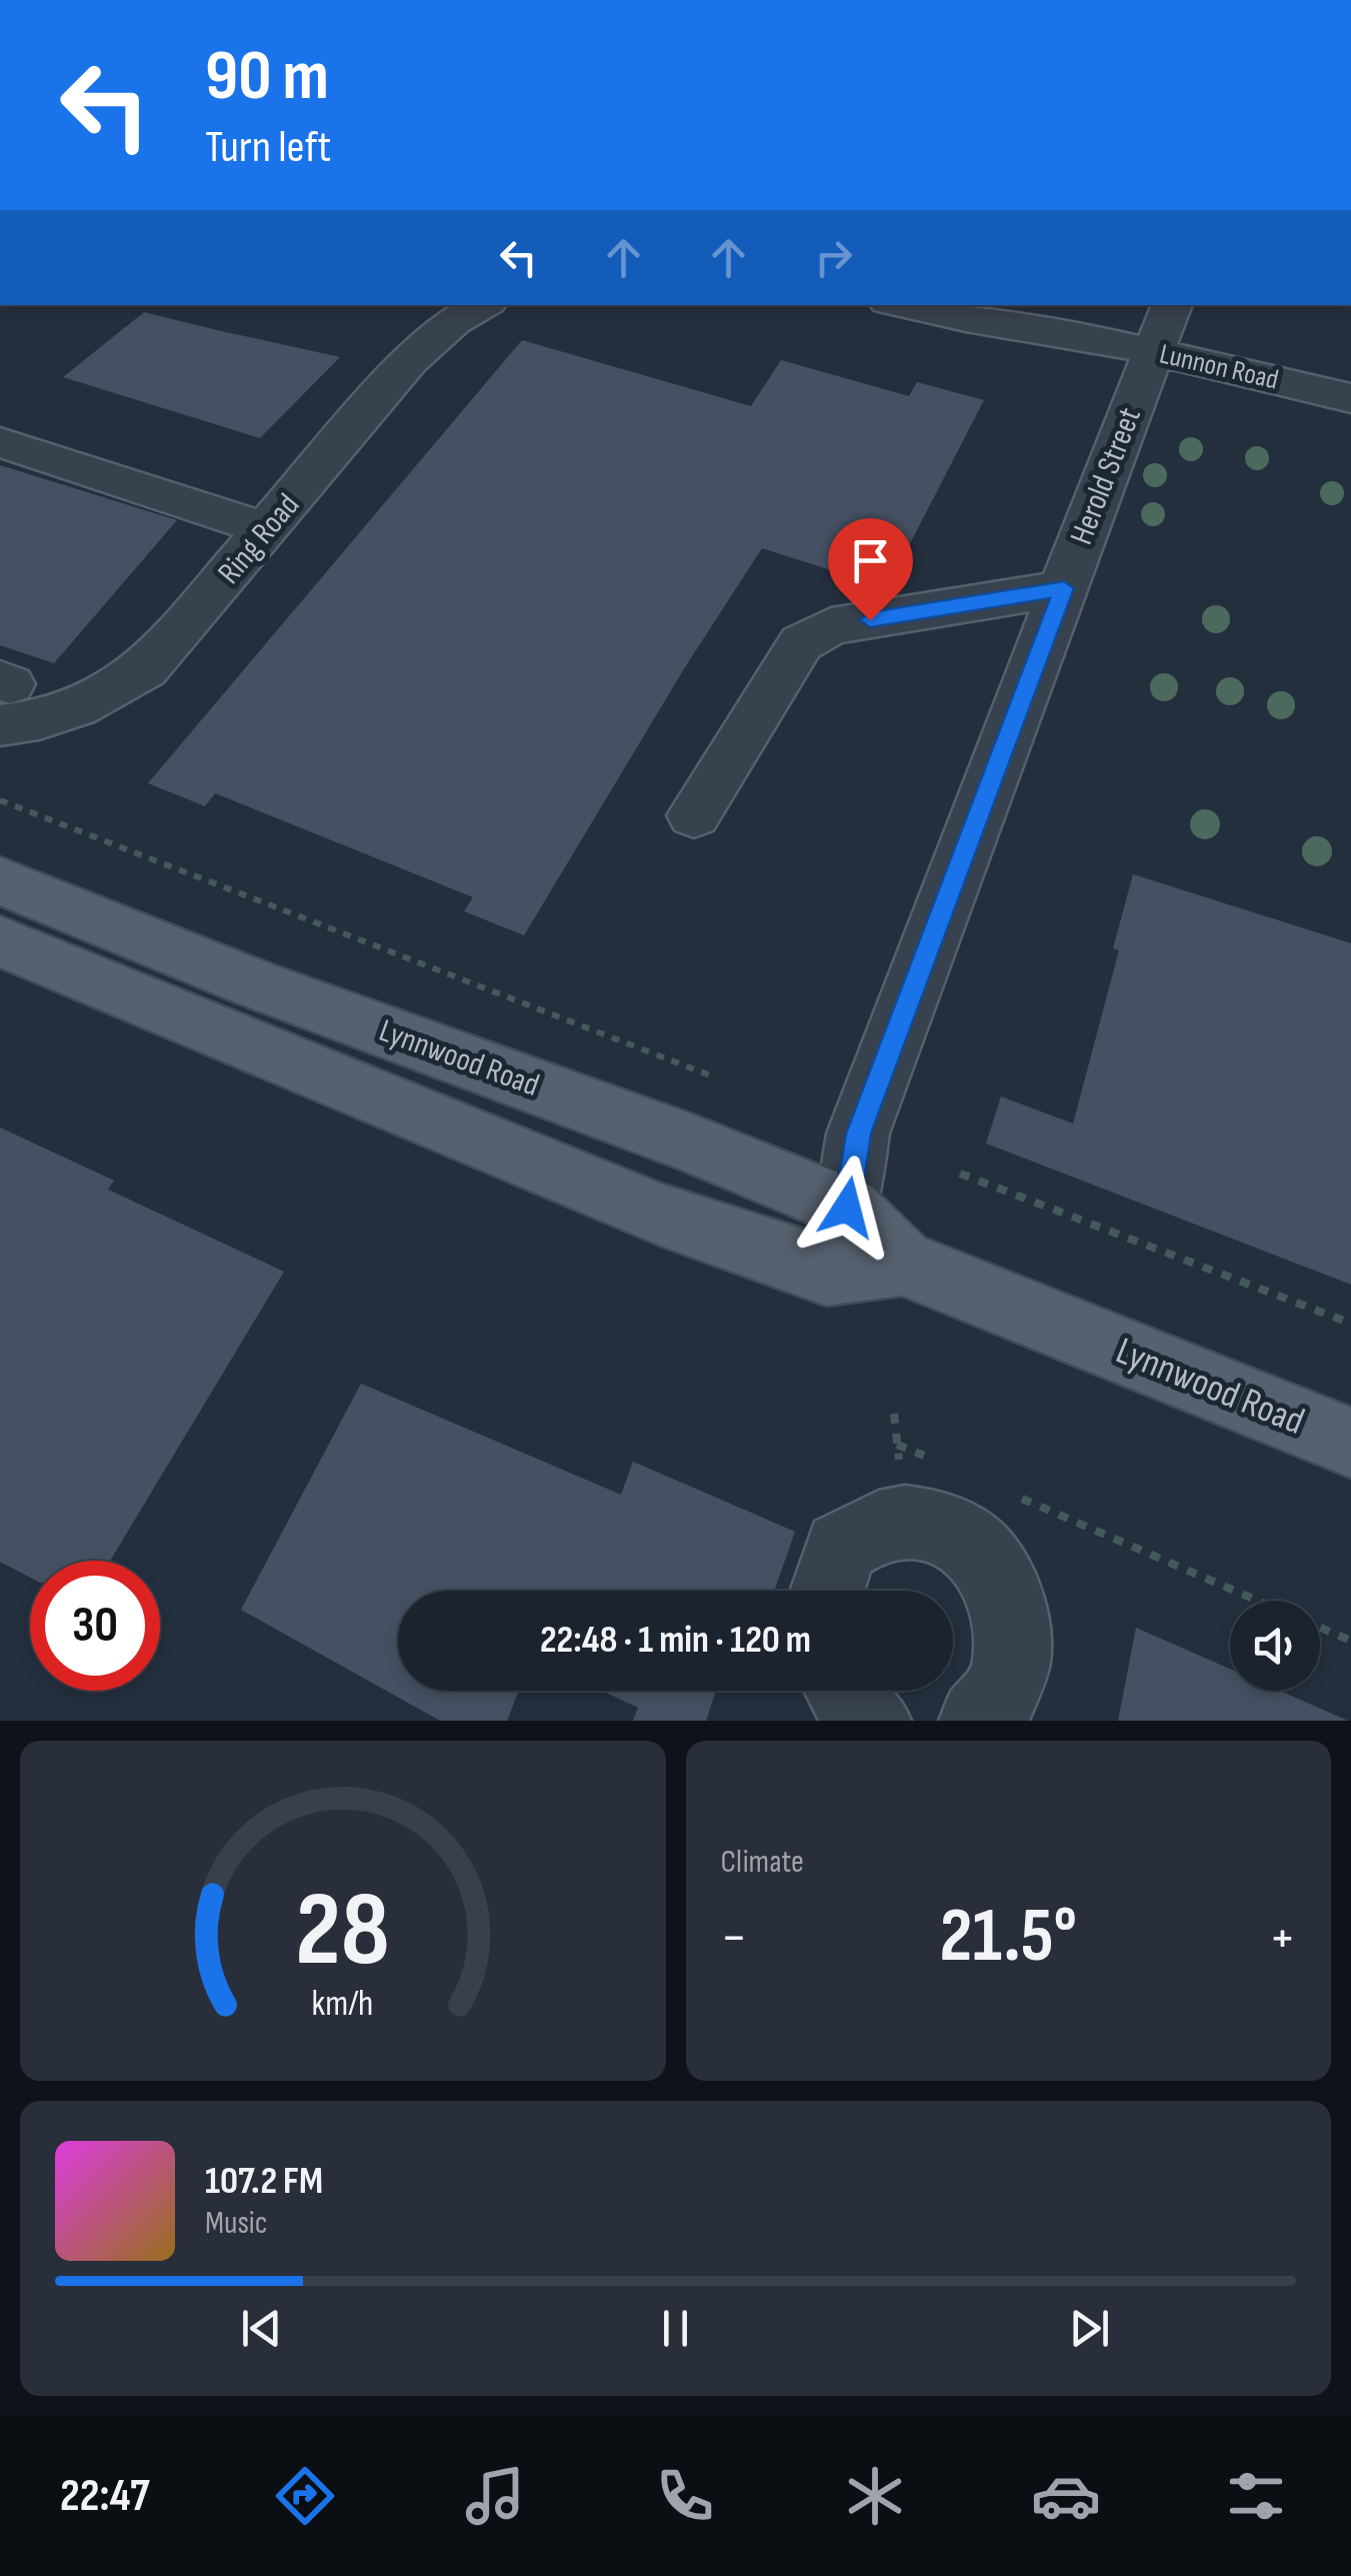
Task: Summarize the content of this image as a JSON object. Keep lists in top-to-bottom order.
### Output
{
  "streets": {
    "main road": ["Lynnwood Road"],
    "street": ["Lunnon Road", "Herold Street", "Ring Road"]
  },
  "crossings": [
    ["Lunnon Road", "Herold Street"],
    ["Herold Street", "Lynnwood Road"]
  ],
  "page": {
    "turn": ["90 m", "Turn left"],
    "limit": "30",
    "trip": "22:48 · 1 min · 120 m",
    "tile": "Climate",
    "heat": ["−", "21.5°", "+"],
    "song": ["107.2 FM", "Music"],
    "tabs": "22:47",
    "gauge": ["28", "km/h"]
  }
}
